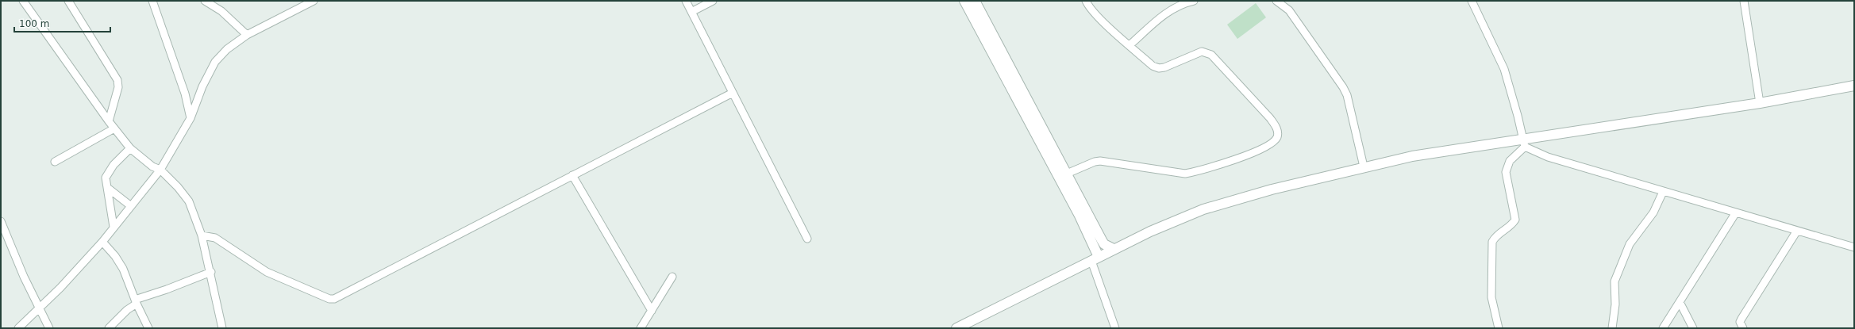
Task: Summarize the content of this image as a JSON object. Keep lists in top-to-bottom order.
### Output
{
  "scale_bar": "100 m"
}
